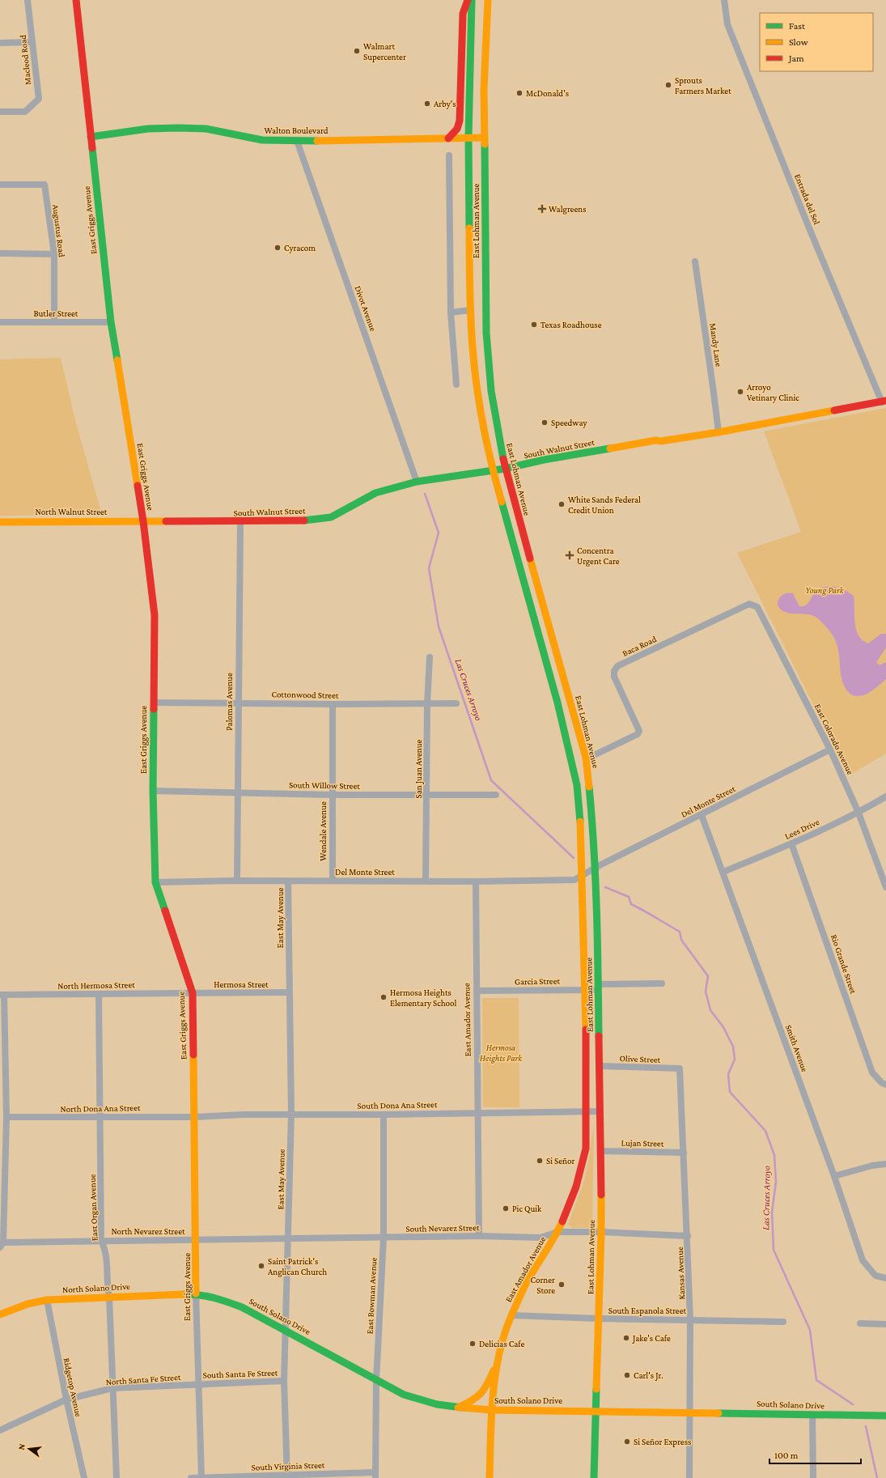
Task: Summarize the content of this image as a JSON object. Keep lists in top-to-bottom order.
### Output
{
  "streets": {
    "main road": [
      "Walton Boulevard",
      "East Griggs Avenue",
      "East Lohman Avenue",
      "South Walnut Street",
      "North Walnut Street",
      "East Amador Avenue",
      "North Solano Drive",
      "South Solano Drive"
    ],
    "street": [
      "Macleod Road",
      "Entrada del Sol",
      "Augustus Road",
      "Divot Avenue",
      "Butler Street",
      "Mandy Lane",
      "Baca Road",
      "Cottonwood Street",
      "Palomas Avenue",
      "East Colorado Avenue",
      "San Juan Avenue",
      "South Willow Street",
      "Del Monte Street",
      "Lees Drive",
      "Wendale Avenue",
      "East May Avenue",
      "Rio Grande Street",
      "Garcia Street",
      "Hermosa Street",
      "North Hermosa Street",
      "Smith Avenue",
      "Olive Street",
      "South Dona Ana Street",
      "North Dona Ana Street",
      "Lujan Street",
      "East Organ Avenue",
      "South Nevarez Street",
      "North Nevarez Street",
      "Kansas Avenue",
      "East Bowman Avenue",
      "South Espanola Street",
      "South Santa Fe Street",
      "North Santa Fe Street",
      "Ridgetop Avenue",
      "South Virginia Street"
    ]
  },
  "crossings": [
    ["Walton Boulevard", "East Griggs Avenue"],
    ["Walton Boulevard", "East Lohman Avenue"],
    ["Walton Boulevard", "Divot Avenue"],
    ["Entrada del Sol", "South Walnut Street"],
    ["East Griggs Avenue", "Butler Street"],
    ["East Griggs Avenue", "South Walnut Street"],
    ["East Griggs Avenue", "North Walnut Street"],
    ["East Griggs Avenue", "Cottonwood Street"],
    ["East Griggs Avenue", "South Willow Street"],
    ["East Griggs Avenue", "Del Monte Street"],
    ["East Griggs Avenue", "Hermosa Street"],
    ["East Griggs Avenue", "North Hermosa Street"],
    ["East Griggs Avenue", "South Dona Ana Street"],
    ["East Griggs Avenue", "North Dona Ana Street"],
    ["East Griggs Avenue", "South Nevarez Street"],
    ["East Griggs Avenue", "North Nevarez Street"],
    ["East Griggs Avenue", "North Solano Drive"],
    ["East Griggs Avenue", "South Solano Drive"],
    ["East Griggs Avenue", "South Santa Fe Street"],
    ["East Griggs Avenue", "North Santa Fe Street"],
    ["East Griggs Avenue", "South Virginia Street"],
    ["East Lohman Avenue", "South Walnut Street"],
    ["East Lohman Avenue", "Baca Road"],
    ["East Lohman Avenue", "Del Monte Street"],
    ["East Lohman Avenue", "Garcia Street"],
    ["East Lohman Avenue", "East Amador Avenue"],
    ["East Lohman Avenue", "Olive Street"],
    ["East Lohman Avenue", "South Dona Ana Street"],
    ["East Lohman Avenue", "Lujan Street"],
    ["East Lohman Avenue", "South Nevarez Street"],
    ["East Lohman Avenue", "South Espanola Street"],
    ["East Lohman Avenue", "South Solano Drive"],
    ["Augustus Road", "Butler Street"],
    ["Divot Avenue", "South Walnut Street"],
    ["Mandy Lane", "South Walnut Street"],
    ["South Walnut Street", "North Walnut Street"],
    ["South Walnut Street", "Palomas Avenue"],
    ["Baca Road", "East Colorado Avenue"],
    ["Cottonwood Street", "Palomas Avenue"],
    ["Cottonwood Street", "San Juan Avenue"],
    ["Cottonwood Street", "Wendale Avenue"],
    ["Palomas Avenue", "South Willow Street"],
    ["Palomas Avenue", "Del Monte Street"],
    ["East Colorado Avenue", "Del Monte Street"],
    ["East Colorado Avenue", "Lees Drive"],
    ["San Juan Avenue", "South Willow Street"],
    ["San Juan Avenue", "Del Monte Street"],
    ["South Willow Street", "Wendale Avenue"],
    ["Del Monte Street", "Wendale Avenue"],
    ["Del Monte Street", "East May Avenue"],
    ["Del Monte Street", "East Amador Avenue"],
    ["Del Monte Street", "Smith Avenue"],
    ["Lees Drive", "Rio Grande Street"],
    ["Lees Drive", "Smith Avenue"],
    ["East May Avenue", "Hermosa Street"],
    ["East May Avenue", "South Dona Ana Street"],
    ["East May Avenue", "South Nevarez Street"],
    ["East May Avenue", "South Solano Drive"],
    ["East May Avenue", "South Santa Fe Street"],
    ["East May Avenue", "South Virginia Street"],
    ["Garcia Street", "East Amador Avenue"],
    ["Hermosa Street", "North Hermosa Street"],
    ["North Hermosa Street", "East Organ Avenue"],
    ["East Amador Avenue", "South Dona Ana Street"],
    ["East Amador Avenue", "South Nevarez Street"],
    ["East Amador Avenue", "South Espanola Street"],
    ["East Amador Avenue", "South Solano Drive"],
    ["Olive Street", "Kansas Avenue"],
    ["South Dona Ana Street", "North Dona Ana Street"],
    ["South Dona Ana Street", "East Bowman Avenue"],
    ["North Dona Ana Street", "East Organ Avenue"],
    ["Lujan Street", "Kansas Avenue"],
    ["East Organ Avenue", "North Nevarez Street"],
    ["East Organ Avenue", "North Solano Drive"],
    ["East Organ Avenue", "North Santa Fe Street"],
    ["South Nevarez Street", "North Nevarez Street"],
    ["South Nevarez Street", "Kansas Avenue"],
    ["South Nevarez Street", "East Bowman Avenue"],
    ["Kansas Avenue", "South Espanola Street"],
    ["Kansas Avenue", "South Solano Drive"],
    ["North Solano Drive", "South Solano Drive"],
    ["North Solano Drive", "Ridgetop Avenue"],
    ["East Bowman Avenue", "South Solano Drive"],
    ["East Bowman Avenue", "South Virginia Street"],
    ["South Santa Fe Street", "North Santa Fe Street"],
    ["North Santa Fe Street", "Ridgetop Avenue"]
  ],
  "water": ["Las Cruces Arroyo"],
  "parks": ["Young Park", "Hermosa Heights Park"],
  "places": {
    "other": [
      "Walmart Supercenter",
      "Sprouts Farmers Market",
      "McDonald's",
      "Arby's",
      "Cyracom",
      "Texas Roadhouse",
      "Arroyo Vetinary Clinic",
      "Speedway",
      "White Sands Federal Credit Union",
      "Hermosa Heights Elementary School",
      "Si Señor",
      "Pic Quik",
      "Saint Patrick's Anglican Church",
      "Corner Store",
      "Jake's Cafe",
      "Delicias Cafe",
      "Carl's Jr.",
      "Si Señor Express"
    ],
    "health": ["Walgreens", "Concentra Urgent Care"]
  },
  "legend": ["Fast", "Slow", "Jam"],
  "scale_bar": "100 m",
  "north": "left"
}
